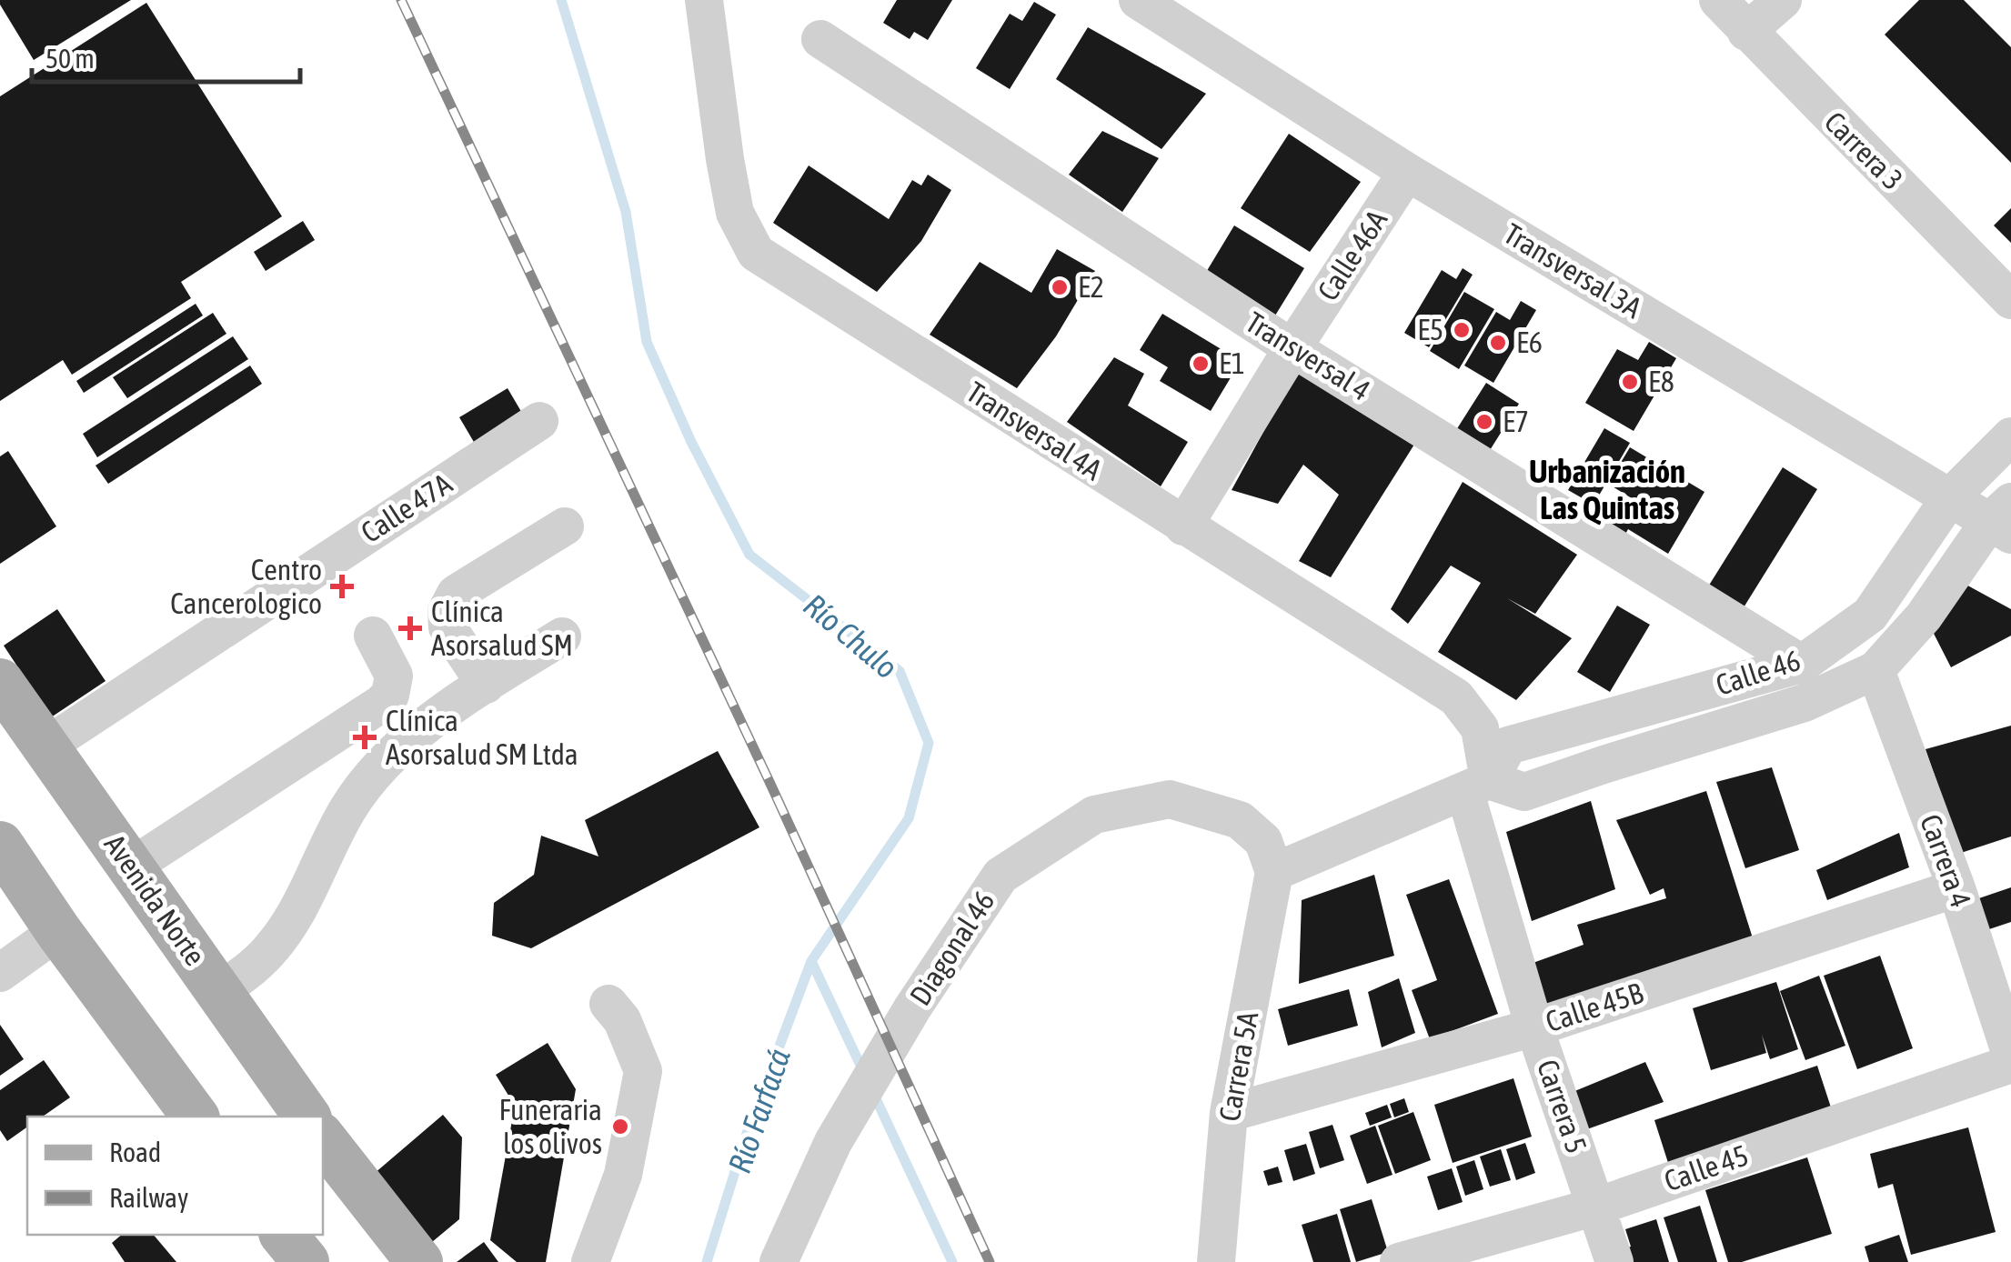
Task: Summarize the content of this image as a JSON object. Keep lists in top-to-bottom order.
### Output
{
  "streets": {
    "main road": ["Avenida Norte"],
    "street": [
      "Carrera 3",
      "Calle 46A",
      "Transversal 3A",
      "Transversal 4",
      "Transversal 4A",
      "Calle 47A",
      "Calle 46",
      "Carrera 4",
      "Diagonal 46",
      "Calle 45B",
      "Carrera 5A",
      "Carrera 5",
      "Calle 45"
    ]
  },
  "crossings": [
    ["Calle 46A", "Transversal 3A"],
    ["Calle 46A", "Transversal 4"],
    ["Calle 46A", "Transversal 4A"],
    ["Transversal 3A", "Calle 46"],
    ["Transversal 4", "Calle 46"],
    ["Transversal 4A", "Calle 46"],
    ["Transversal 4A", "Carrera 5"],
    ["Calle 47A", "Avenida Norte"],
    ["Calle 46", "Carrera 4"],
    ["Calle 46", "Carrera 5"],
    ["Carrera 4", "Calle 45B"],
    ["Diagonal 46", "Carrera 5A"],
    ["Calle 45B", "Carrera 5A"],
    ["Calle 45B", "Carrera 5"],
    ["Carrera 5", "Calle 45"]
  ],
  "districts": ["Urbanización Las Quintas"],
  "water": ["Río Chulo", "Río Farfacá"],
  "places": {
    "other": [
      "E2",
      "E5",
      "E6",
      "E1",
      "E8",
      "E7",
      "Funeraria los olivos"
    ],
    "health": ["Centro Cancerologico", "Clínica Asorsalud SM", "Clínica Asorsalud SM Ltda"]
  },
  "legend": ["Road", "Railway"],
  "scale_bar": "50 m"
}
